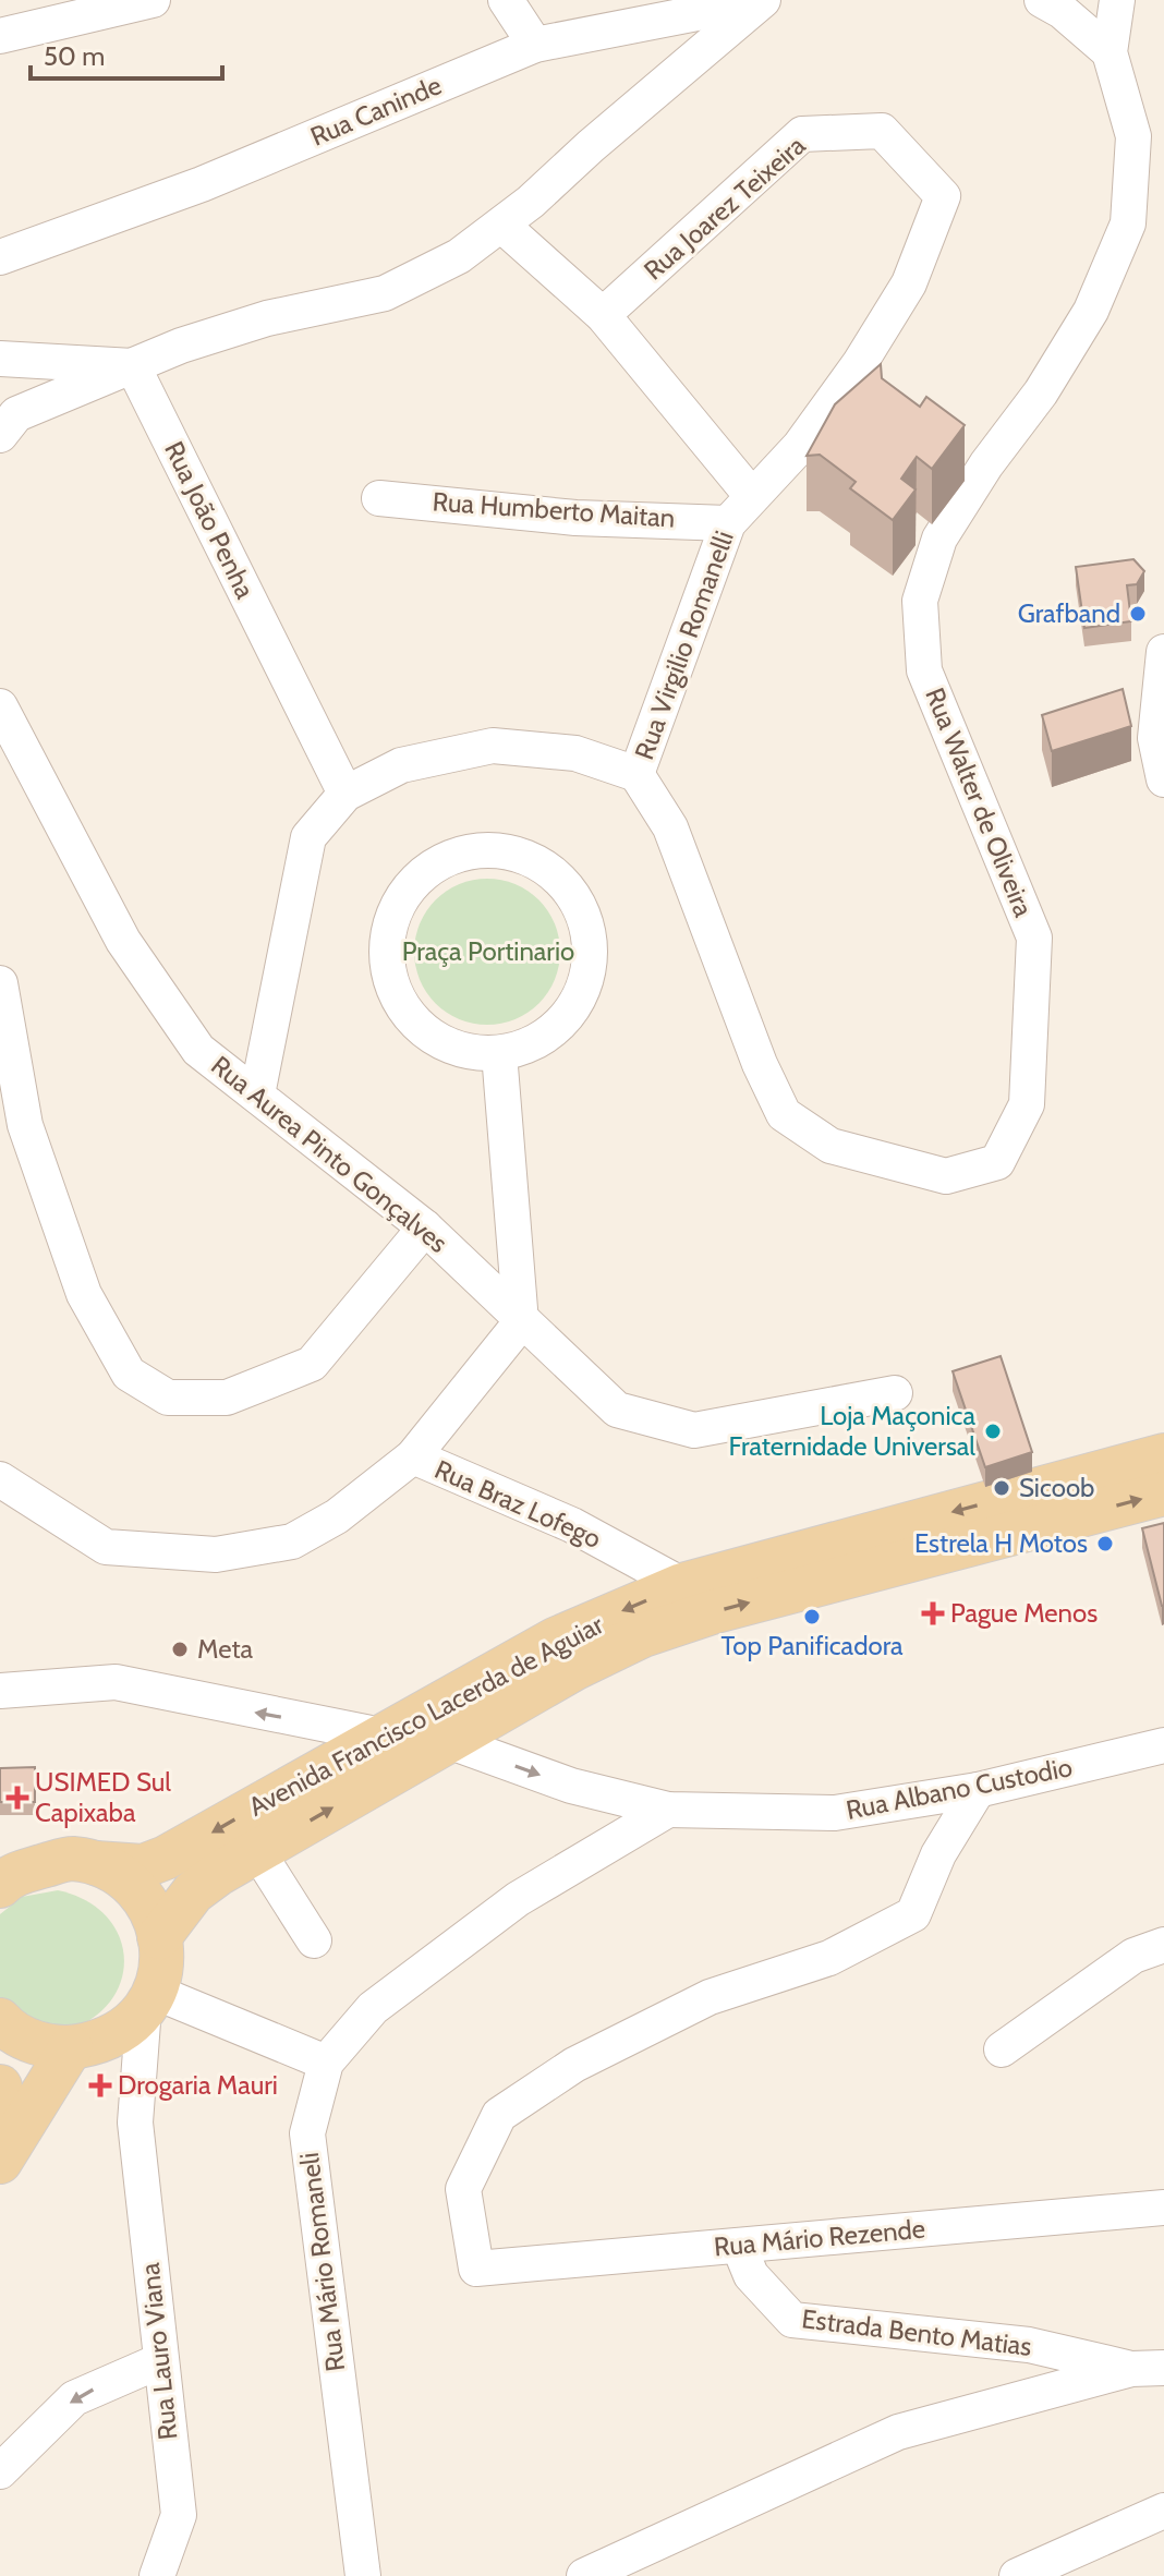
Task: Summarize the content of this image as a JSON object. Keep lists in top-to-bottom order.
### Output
{
  "streets": {
    "main road": ["Avenida Francisco Lacerda de Aguiar"],
    "street": [
      "Rua Caninde",
      "Rua Joarez Teixeira",
      "Rua Humberto Maitan",
      "Rua João Penha",
      "Rua Virgilio Romanelli",
      "Rua Walter de Oliveira",
      "Rua Aurea Pinto Gonçalves",
      "Rua Braz Lofego",
      "Rua Albano Custodio",
      "Rua Mário Rezende",
      "Rua Mário Romaneli",
      "Estrada Bento Matias",
      "Rua Lauro Viana"
    ]
  },
  "crossings": [
    ["Rua Joarez Teixeira", "Rua Virgilio Romanelli"],
    ["Rua Humberto Maitan", "Rua Virgilio Romanelli"],
    ["Rua Virgilio Romanelli", "Rua Walter de Oliveira"],
    ["Rua Aurea Pinto Gonçalves", "Rua Braz Lofego"],
    ["Rua Braz Lofego", "Avenida Francisco Lacerda de Aguiar"],
    ["Avenida Francisco Lacerda de Aguiar", "Rua Albano Custodio"],
    ["Rua Albano Custodio", "Rua Mário Rezende"],
    ["Rua Albano Custodio", "Rua Mário Romaneli"],
    ["Rua Mário Rezende", "Estrada Bento Matias"]
  ],
  "parks": ["Praça Portinario"],
  "places": {
    "other": [
      "Grafband",
      "Loja Maçonica Fraternidade Universal",
      "Sicoob",
      "Estrela H Motos",
      "Top Panificadora",
      "Meta"
    ],
    "health": ["Pague Menos", "USIMED Sul Capixaba", "Drogaria Mauri"]
  },
  "scale_bar": "50 m"
}
